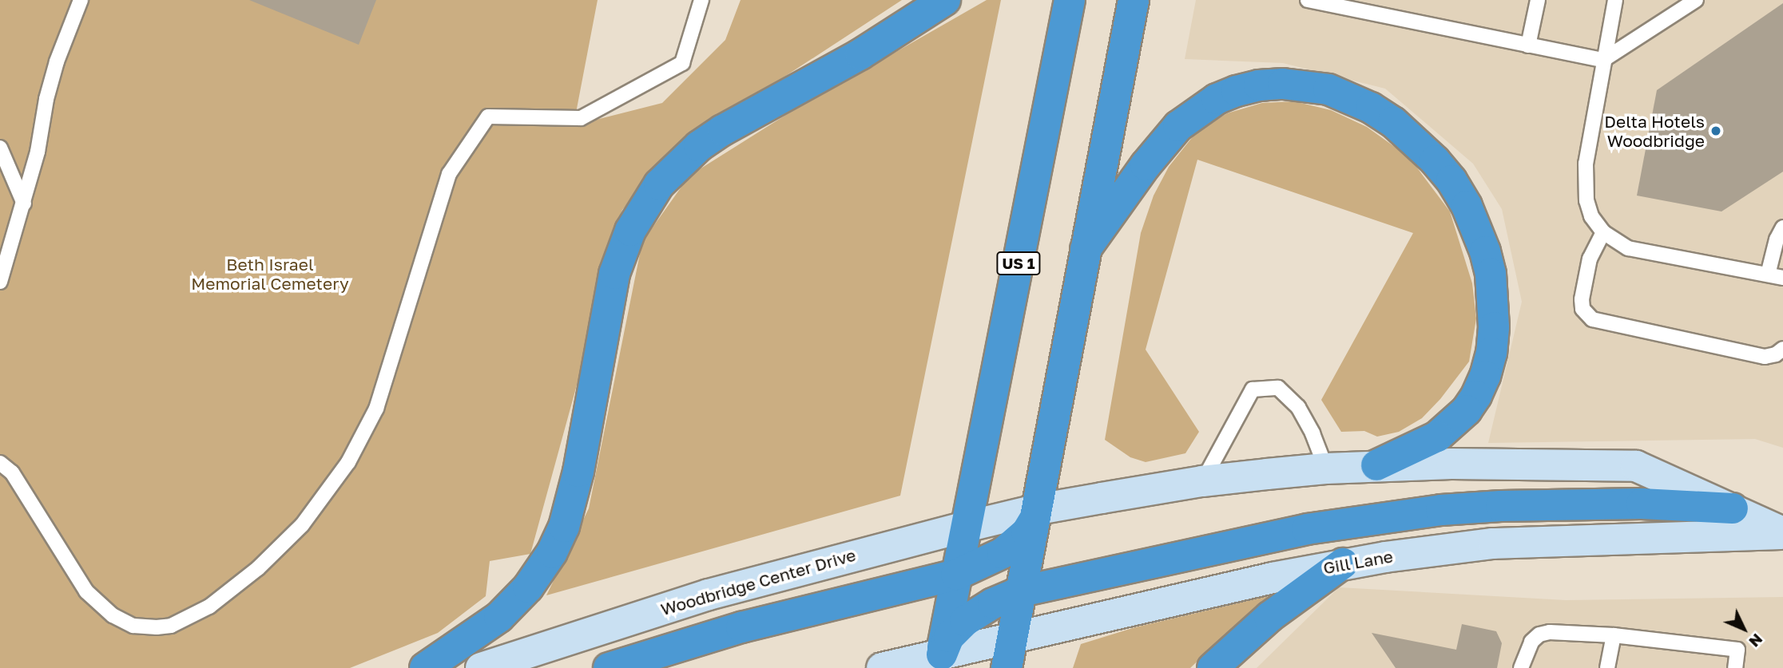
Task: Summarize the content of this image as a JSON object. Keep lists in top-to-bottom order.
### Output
{
  "streets": {
    "highway": ["US 1"],
    "street": ["Gill Lane", "Woodbridge Center Drive"]
  },
  "crossings": [
    ["US 1", "Gill Lane"],
    ["US 1", "Woodbridge Center Drive"],
    ["Gill Lane", "Woodbridge Center Drive"]
  ],
  "parks": ["Beth Israel Memorial Cemetery"],
  "places": ["Delta Hotels Woodbridge"],
  "north": "bottom right"
}
